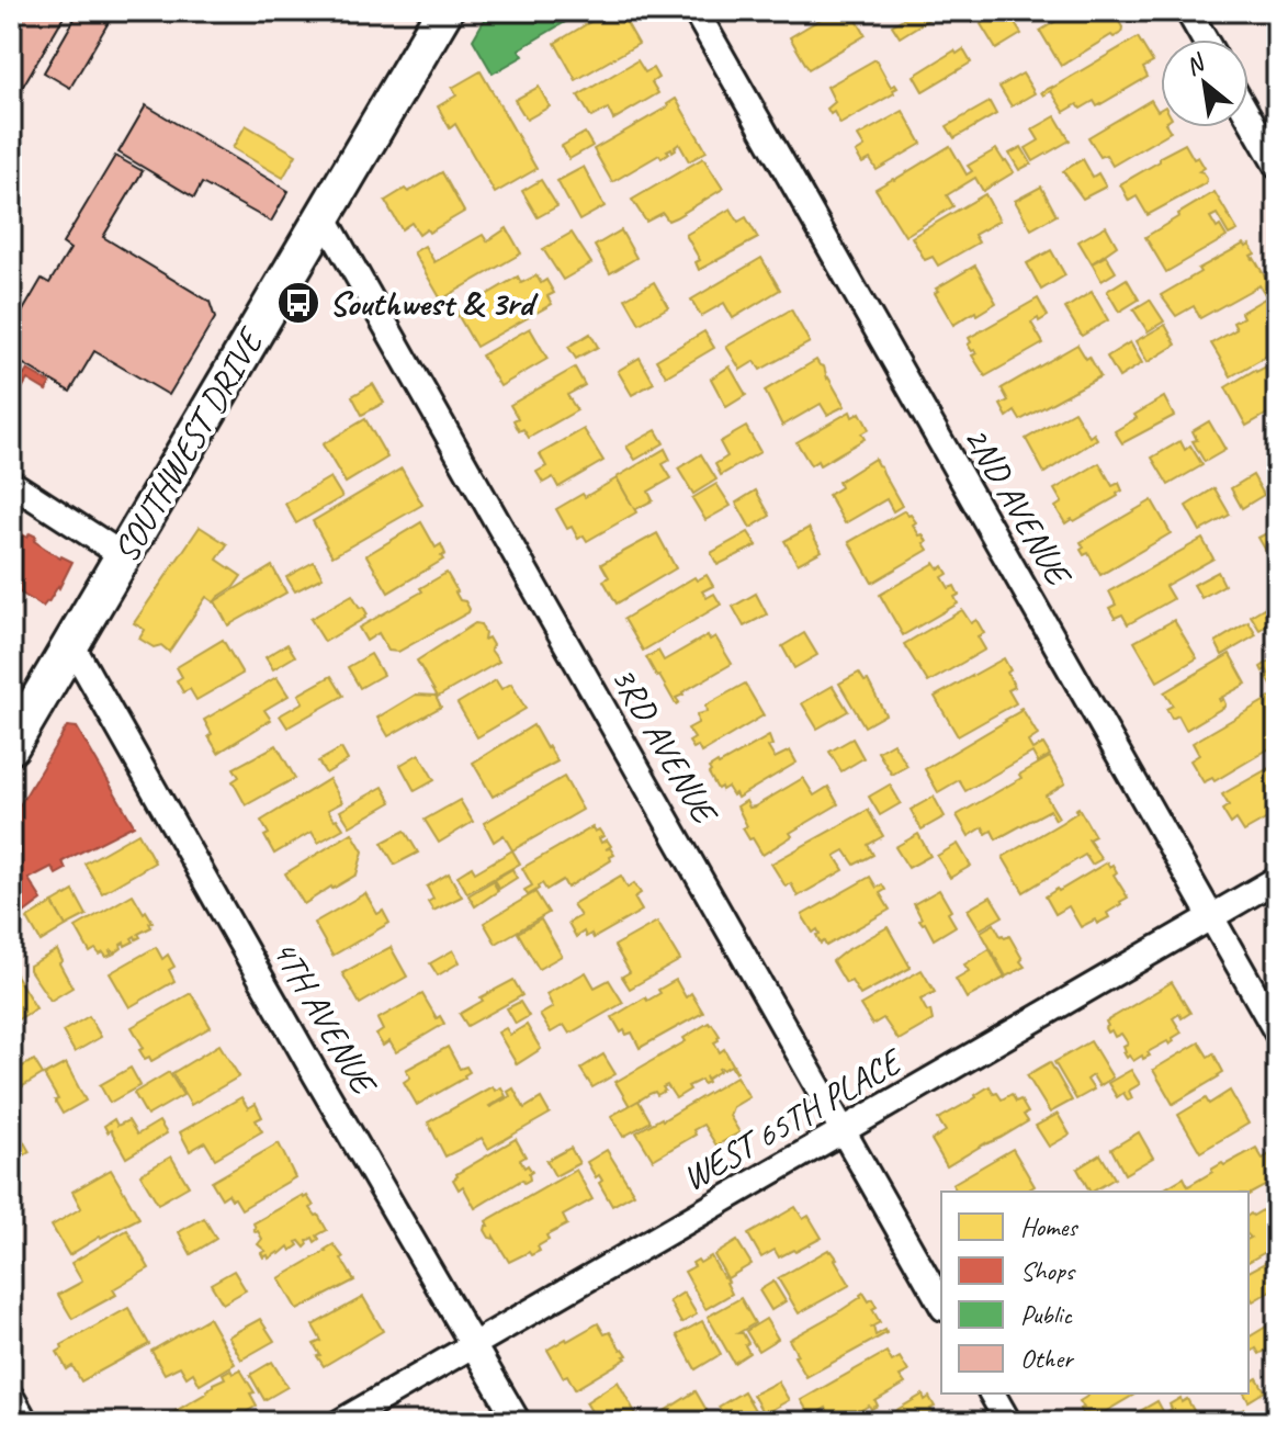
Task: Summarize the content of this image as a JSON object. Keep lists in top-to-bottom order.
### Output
{
  "streets": {
    "street": [
      "SOUTHWEST DRIVE",
      "2ND AVENUE",
      "3RD AVENUE",
      "4TH AVENUE",
      "WEST 65TH PLACE"
    ]
  },
  "crossings": [
    ["SOUTHWEST DRIVE", "3RD AVENUE"],
    ["SOUTHWEST DRIVE", "4TH AVENUE"],
    ["2ND AVENUE", "WEST 65TH PLACE"],
    ["3RD AVENUE", "WEST 65TH PLACE"],
    ["4TH AVENUE", "WEST 65TH PLACE"]
  ],
  "places": {
    "bus stop": ["Southwest & 3rd"]
  },
  "legend": [
    "Homes",
    "Shops",
    "Public",
    "Other"
  ],
  "north": "top left"
}
